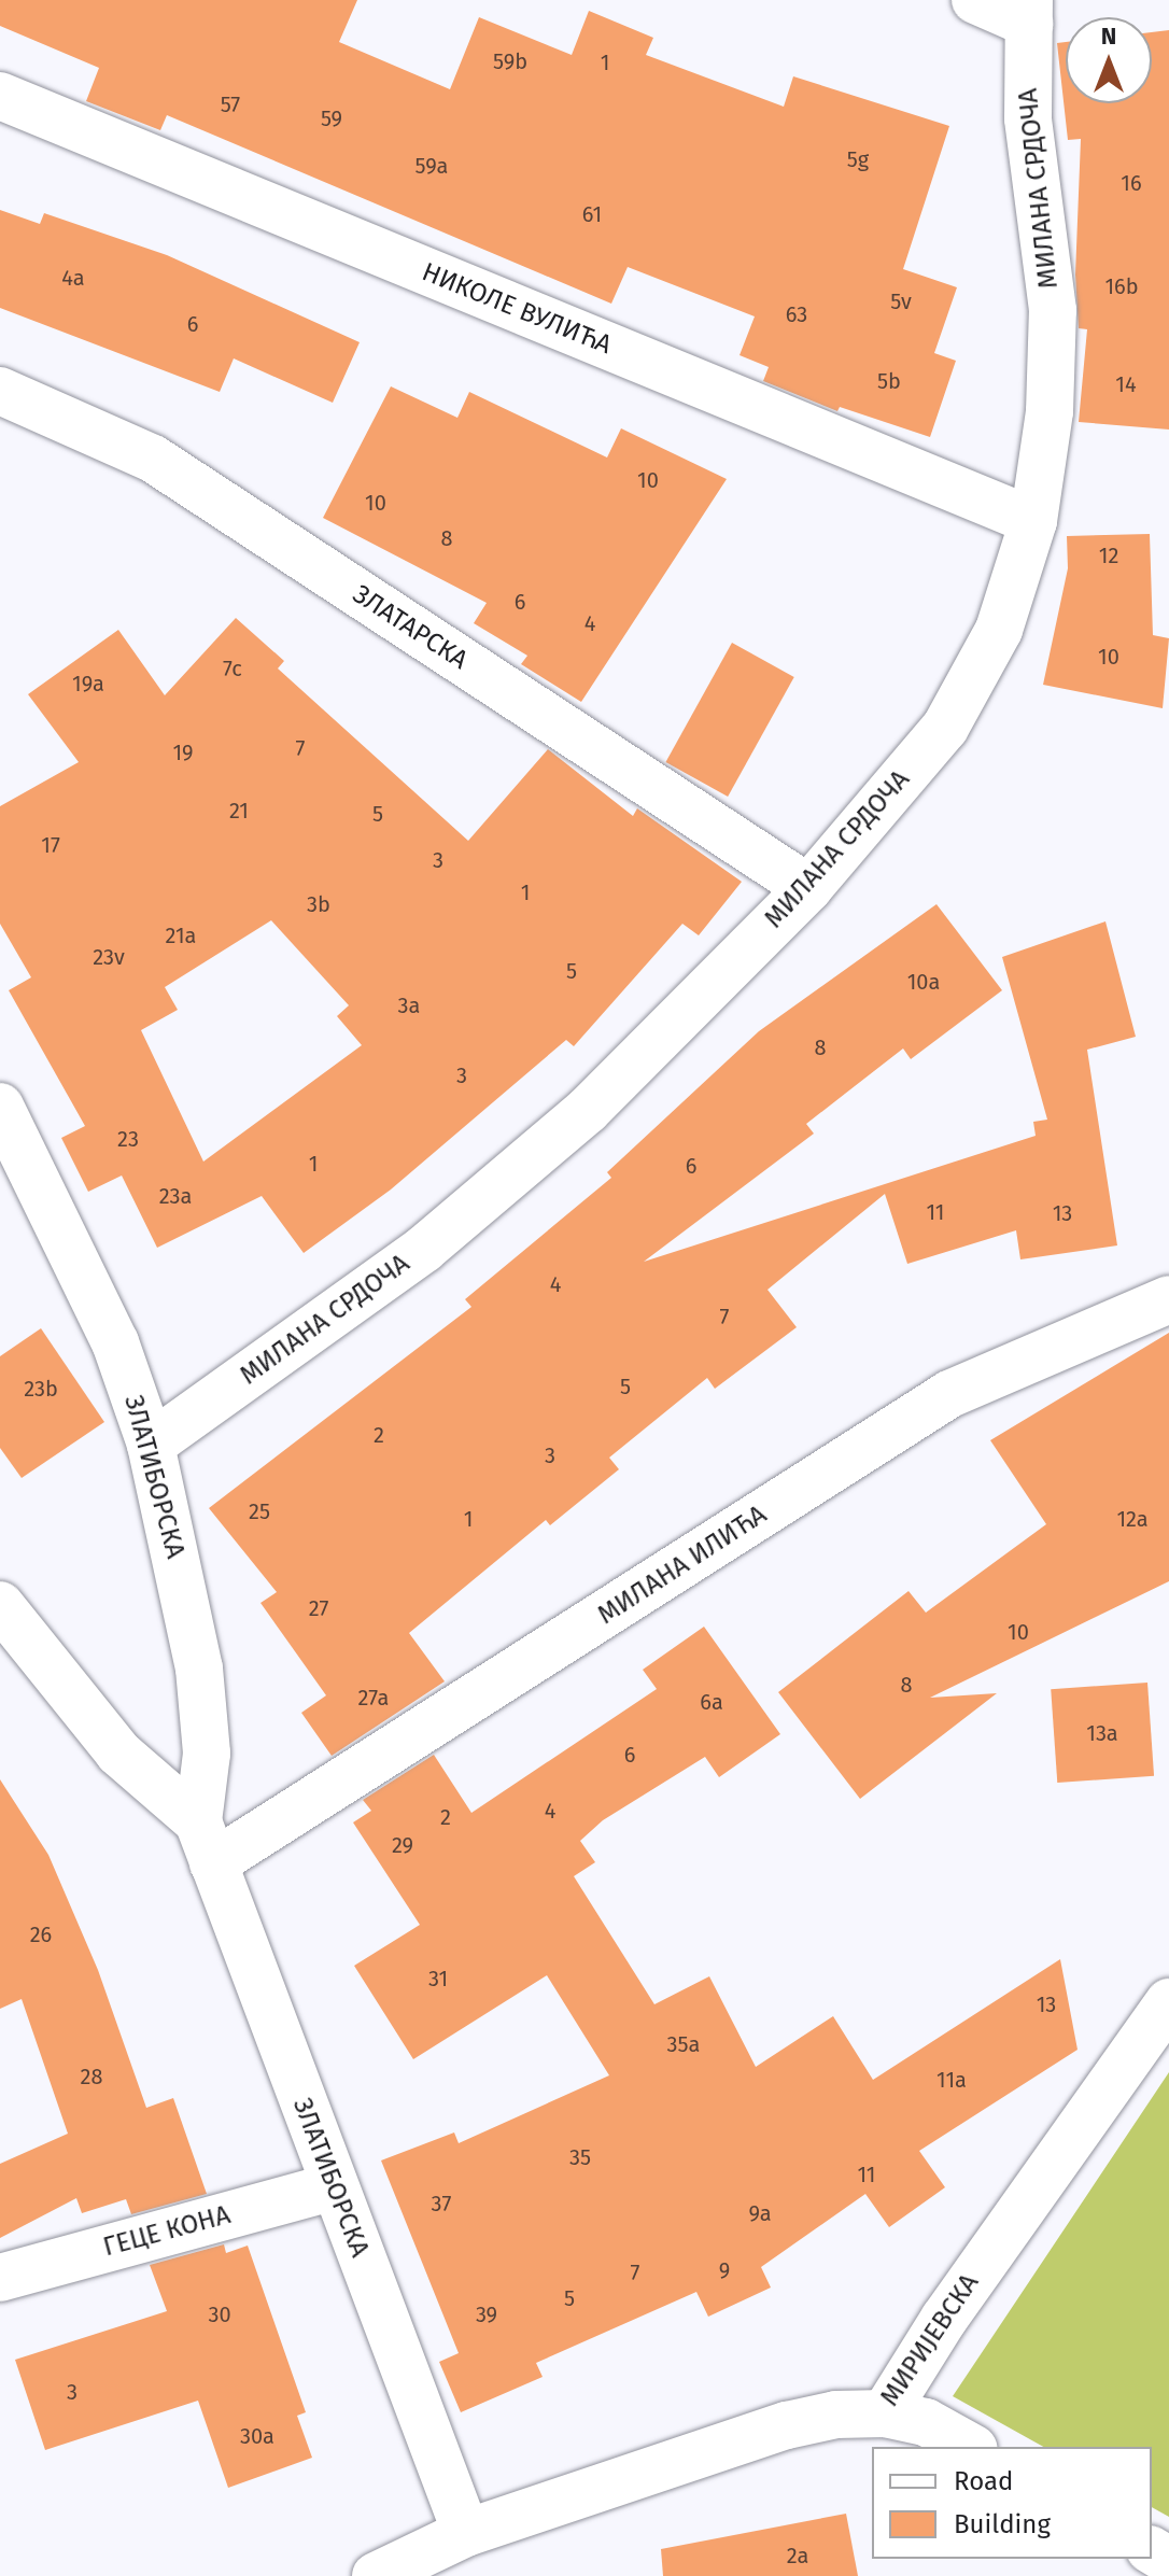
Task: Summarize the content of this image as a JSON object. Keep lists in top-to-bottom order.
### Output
{
  "streets": {
    "street": [
      "МИЛАНА СРДОЧА",
      "НИКОЛЕ ВУЛИЋА",
      "ЗЛАТАРСКА",
      "ЗЛАТИБОРСКА",
      "МИЛАНА ИЛИЋА",
      "ГЕЦЕ КОНА",
      "МИРИЈЕВСКА"
    ]
  },
  "crossings": [
    ["МИЛАНА СРДОЧА", "НИКОЛЕ ВУЛИЋА"],
    ["МИЛАНА СРДОЧА", "ЗЛАТАРСКА"],
    ["МИЛАНА СРДОЧА", "ЗЛАТИБОРСКА"],
    ["ЗЛАТИБОРСКА", "МИЛАНА ИЛИЋА"],
    ["ЗЛАТИБОРСКА", "ГЕЦЕ КОНА"],
    ["ЗЛАТИБОРСКА", "МИРИЈЕВСКА"]
  ],
  "house_numbers": [
    "59b",
    "1",
    "57",
    "59",
    "5g",
    "59a",
    "16",
    "61",
    "4a",
    "16b",
    "5v",
    "63",
    "6",
    "5b",
    "14",
    "10",
    "10",
    "8",
    "12",
    "6",
    "4",
    "10",
    "7c",
    "19a",
    "7",
    "19",
    "21",
    "5",
    "17",
    "3",
    "1",
    "3b",
    "21a",
    "23v",
    "5",
    "10a",
    "3a",
    "8",
    "3",
    "23",
    "1",
    "6",
    "23a",
    "11",
    "13",
    "4",
    "7",
    "5",
    "23b",
    "2",
    "3",
    "25",
    "1",
    "12a",
    "27",
    "10",
    "8",
    "27a",
    "6a",
    "13a",
    "6",
    "4",
    "2",
    "29",
    "26",
    "31",
    "13",
    "35a",
    "28",
    "11a",
    "35",
    "11",
    "37",
    "9a",
    "9",
    "7",
    "5",
    "30",
    "39",
    "3",
    "30a",
    "2a"
  ],
  "legend": ["Road", "Building"],
  "north": "top"
}
